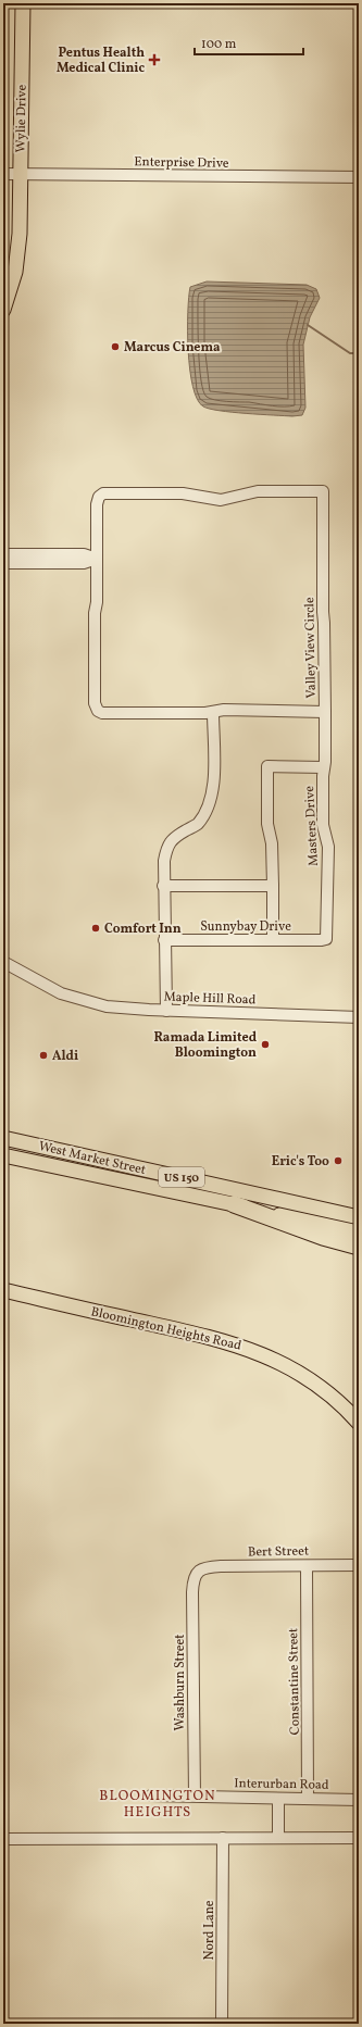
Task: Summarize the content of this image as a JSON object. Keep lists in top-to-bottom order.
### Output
{
  "streets": {
    "main road": [
      "Wylie Drive",
      "West Market Street",
      "US 150",
      "Bloomington Heights Road"
    ],
    "street": [
      "Enterprise Drive",
      "Valley View Circle",
      "Masters Drive",
      "Sunnybay Drive",
      "Maple Hill Road",
      "Bert Street",
      "Constantine Street",
      "Washburn Street",
      "Interurban Road",
      "Nord Lane"
    ]
  },
  "crossings": [
    ["Wylie Drive", "Enterprise Drive"],
    ["Valley View Circle", "Masters Drive"],
    ["Masters Drive", "Sunnybay Drive"],
    ["Bert Street", "Constantine Street"],
    ["Bert Street", "Washburn Street"],
    ["Constantine Street", "Interurban Road"],
    ["Washburn Street", "Interurban Road"]
  ],
  "districts": ["BLOOMINGTON HEIGHTS"],
  "places": {
    "health": ["Pentus Health Medical Clinic"],
    "other": [
      "Marcus Cinema",
      "Comfort Inn",
      "Ramada Limited Bloomington",
      "Aldi",
      "Eric's Too"
    ]
  },
  "scale_bar": "100 m"
}
